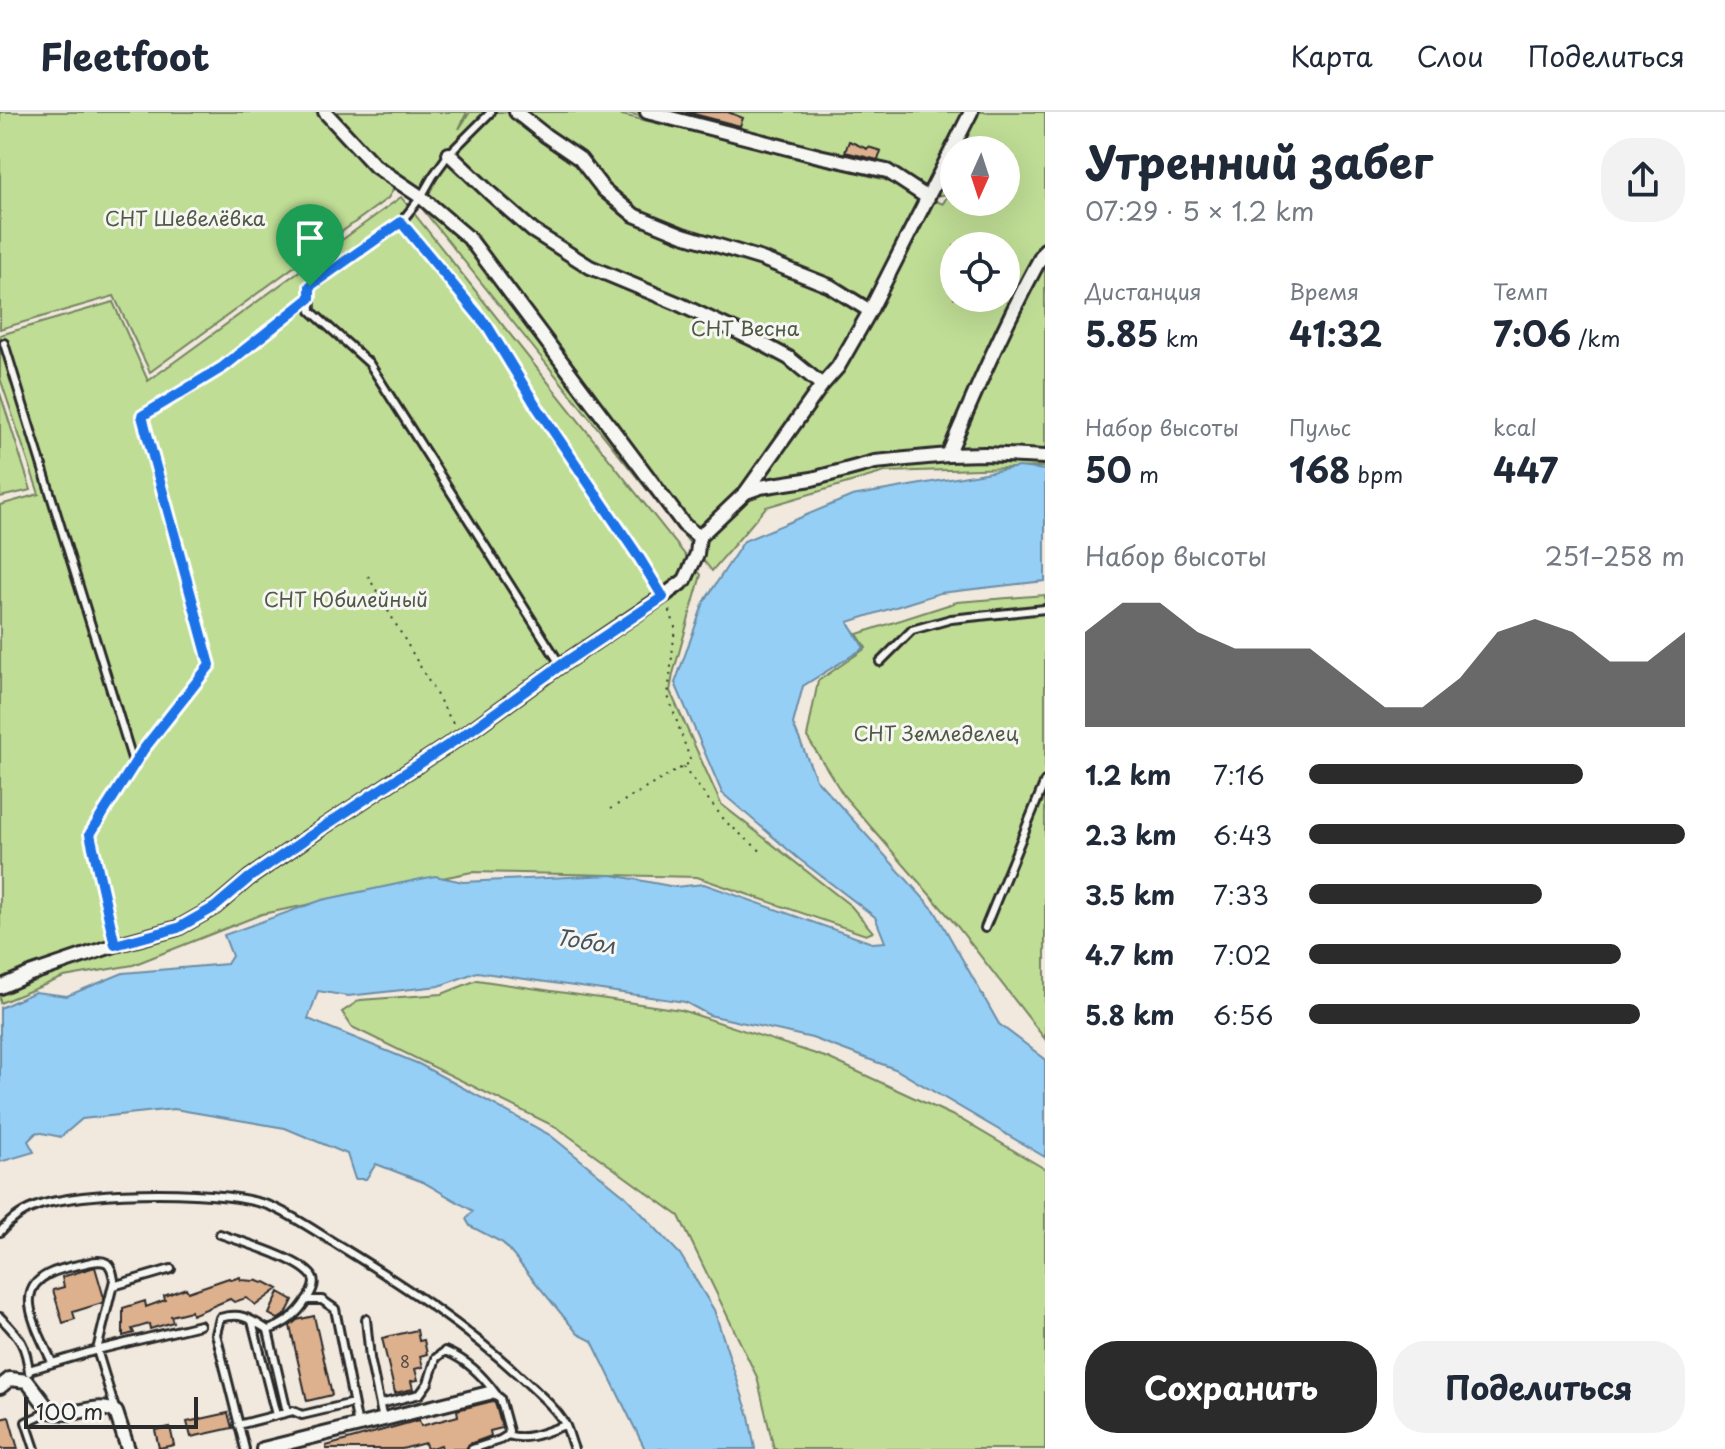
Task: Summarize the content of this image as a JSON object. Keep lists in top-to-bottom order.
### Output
{
  "water": ["Тобол"],
  "parks": [
    "СНТ Шевелёвка",
    "СНТ Весна",
    "СНТ Юбилейный",
    "СНТ Земледелец"
  ],
  "house_numbers": ["8"],
  "scale_bar": "100 m",
  "north": "bottom",
  "page": {
    "header": "Fleetfoot",
    "nav": ["Карта", "Слои", "Поделиться"],
    "heading": ["Утренний забег", "07:29 · 5 × 1.2 km"],
    "stats": [
      ["Дистанция", "5.85 km"],
      ["Время", "41:32"],
      ["Темп", "7:06 /km"],
      ["Набор высоты", "50 m"],
      ["Пульс", "168 bpm"],
      ["kcal", "447"]
    ],
    "chart": ["Набор высоты", "251–258 m"],
    "list": [
      {
        "name": "1.2 km",
        "note": "7:16"
      },
      {
        "name": "2.3 km",
        "note": "6:43"
      },
      {
        "name": "3.5 km",
        "note": "7:33"
      },
      {
        "name": "4.7 km",
        "note": "7:02"
      },
      {
        "name": "5.8 km",
        "note": "6:56"
      }
    ],
    "buttons": ["Сохранить", "Поделиться"],
    "scale": "100 m"
  }
}
